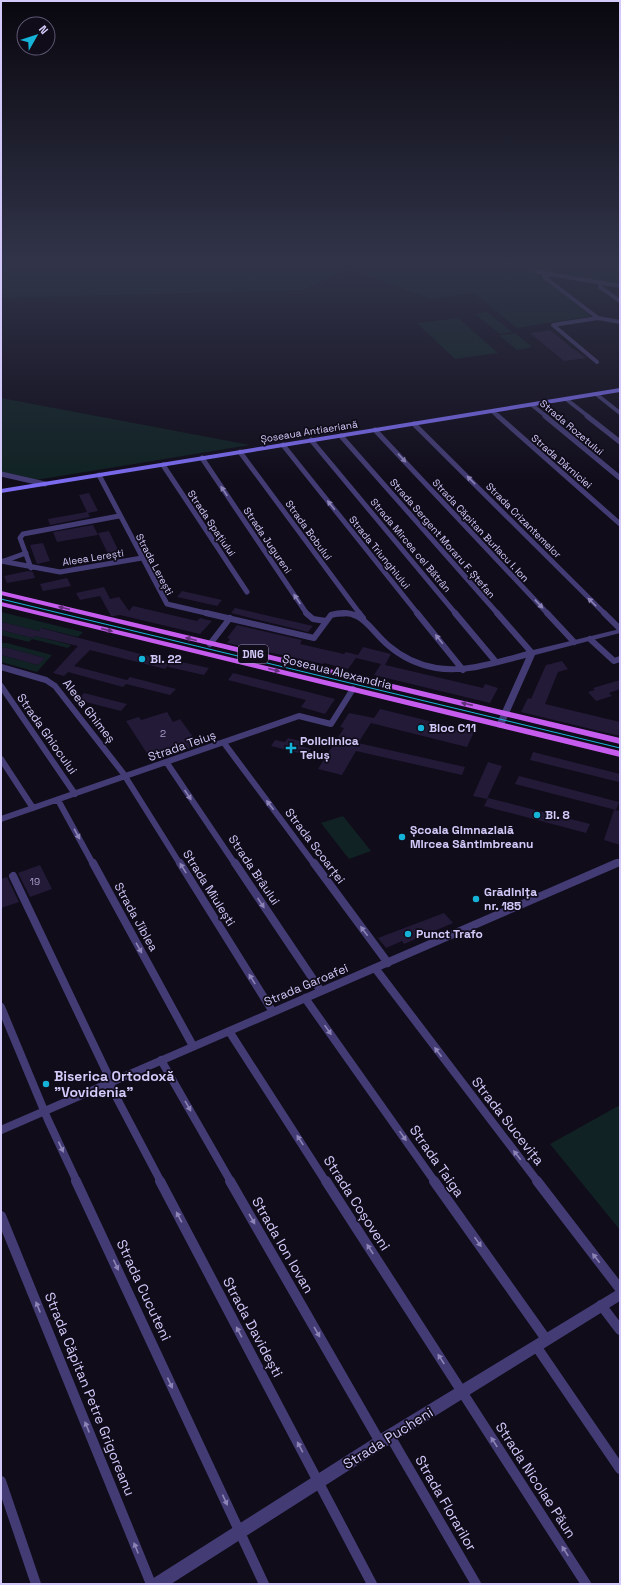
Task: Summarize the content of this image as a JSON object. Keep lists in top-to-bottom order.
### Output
{
  "streets": {
    "main road": ["Șoseaua Antiaeriană", "DN6", "Șoseaua Alexandria"],
    "street": [
      "Strada Rozetului",
      "Strada Dărniciei",
      "Strada Crizantemelor",
      "Strada Spațiului",
      "Strada Bobului",
      "Strada Căpitan Burlacu I. Ion",
      "Strada Sergent Moraru F. Ștefan",
      "Strada Jugureni",
      "Strada Mircea cel Bătrân",
      "Strada Triunghiului",
      "Aleea Lerești",
      "Strada Lerești",
      "Aleea Ghimeș",
      "Strada Ghiocului",
      "Strada Teiuș",
      "Strada Scoarței",
      "Strada Brâului",
      "Strada Miulești",
      "Strada Jiblea",
      "Strada Garoafei",
      "Strada Sucevița",
      "Strada Taiga",
      "Strada Coșoveni",
      "Strada Ion Iovan",
      "Strada Cucuteni",
      "Strada Davidești",
      "Strada Căpitan Petre Grigoreanu",
      "Strada Pucheni",
      "Strada Nicolae Păun",
      "Strada Florarilor"
    ]
  },
  "crossings": [
    ["Strada Rozetului", "Șoseaua Antiaeriană"],
    ["Șoseaua Antiaeriană", "Strada Dărniciei"],
    ["Șoseaua Antiaeriană", "Strada Crizantemelor"],
    ["Șoseaua Antiaeriană", "Strada Spațiului"],
    ["Șoseaua Antiaeriană", "Strada Bobului"],
    ["Șoseaua Antiaeriană", "Strada Căpitan Burlacu I. Ion"],
    ["Șoseaua Antiaeriană", "Strada Sergent Moraru F. Ștefan"],
    ["Șoseaua Antiaeriană", "Strada Jugureni"],
    ["Șoseaua Antiaeriană", "Strada Mircea cel Bătrân"],
    ["Șoseaua Antiaeriană", "Strada Triunghiului"],
    ["Șoseaua Antiaeriană", "Strada Lerești"],
    ["Strada Jugureni", "Strada Lerești"],
    ["Aleea Lerești", "Strada Lerești"],
    ["Șoseaua Alexandria", "Strada Teiuș"],
    ["Aleea Ghimeș", "Strada Teiuș"],
    ["Aleea Ghimeș", "Strada Miulești"],
    ["Strada Ghiocului", "Strada Teiuș"],
    ["Strada Teiuș", "Strada Scoarței"],
    ["Strada Teiuș", "Strada Brâului"],
    ["Strada Teiuș", "Strada Miulești"],
    ["Strada Teiuș", "Strada Jiblea"],
    ["Strada Scoarței", "Strada Garoafei"],
    ["Strada Brâului", "Strada Garoafei"],
    ["Strada Miulești", "Strada Garoafei"],
    ["Strada Jiblea", "Strada Garoafei"],
    ["Strada Garoafei", "Strada Sucevița"],
    ["Strada Garoafei", "Strada Taiga"],
    ["Strada Garoafei", "Strada Coșoveni"],
    ["Strada Garoafei", "Strada Ion Iovan"],
    ["Strada Garoafei", "Strada Cucuteni"],
    ["Strada Garoafei", "Strada Davidești"],
    ["Strada Taiga", "Strada Pucheni"],
    ["Strada Coșoveni", "Strada Pucheni"],
    ["Strada Coșoveni", "Strada Nicolae Păun"],
    ["Strada Ion Iovan", "Strada Pucheni"],
    ["Strada Ion Iovan", "Strada Florarilor"],
    ["Strada Cucuteni", "Strada Pucheni"],
    ["Strada Davidești", "Strada Pucheni"],
    ["Strada Pucheni", "Strada Nicolae Păun"],
    ["Strada Pucheni", "Strada Florarilor"]
  ],
  "one_way": [
    "Strada Crizantemelor",
    "Strada Căpitan Burlacu I. Ion",
    "Strada Jugureni",
    "Strada Triunghiului",
    "Strada Scoarței",
    "Strada Brâului",
    "Strada Miulești",
    "Strada Jiblea",
    "Strada Sucevița",
    "Strada Taiga",
    "Strada Coșoveni",
    "Strada Ion Iovan",
    "Strada Cucuteni",
    "Strada Davidești",
    "Strada Căpitan Petre Grigoreanu",
    "Strada Nicolae Păun"
  ],
  "places": {
    "other": [
      "Bl. 22",
      "Bloc C11",
      "Bl. 8",
      "Școala Gimnazială Mircea Sântimbreanu",
      "Grădinița nr. 185",
      "Punct Trafo",
      "Biserica Ortodoxă \"Vovidenia\""
    ],
    "health": ["Policlinica Teiuș"]
  },
  "house_numbers": ["2", "19"],
  "north": "top right"
}
